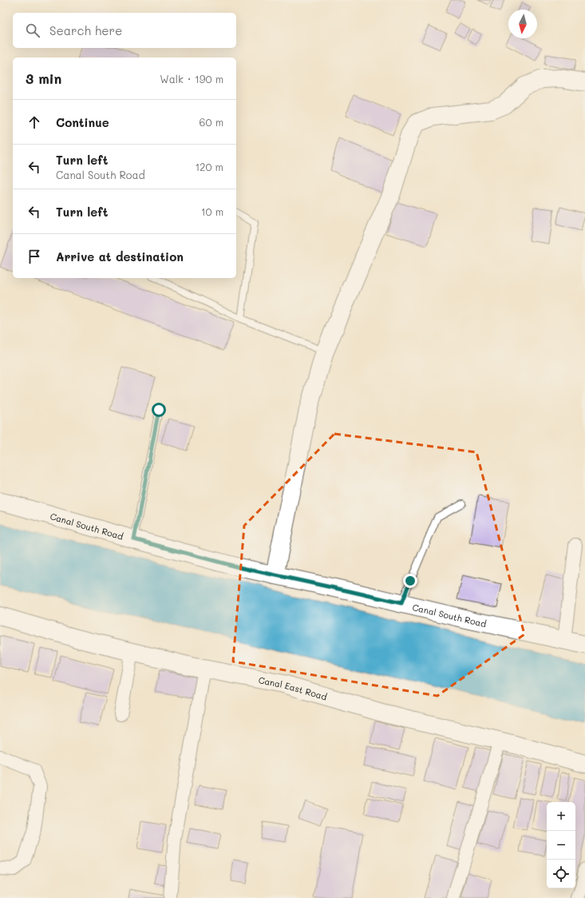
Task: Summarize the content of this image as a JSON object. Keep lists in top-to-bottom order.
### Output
{
  "streets": {
    "street": ["Canal South Road", "Canal East Road"]
  },
  "north": "bottom",
  "page": {
    "search": "Search here",
    "heading": ["3 min", "Walk · 190 m"],
    "list": [
      ["Continue", "60 m"],
      ["Turn left", "Canal South Road", "120 m"],
      ["Turn left", "10 m"],
      "Arrive at destination"
    ],
    "map_buttons": ["+", "−"]
  }
}
